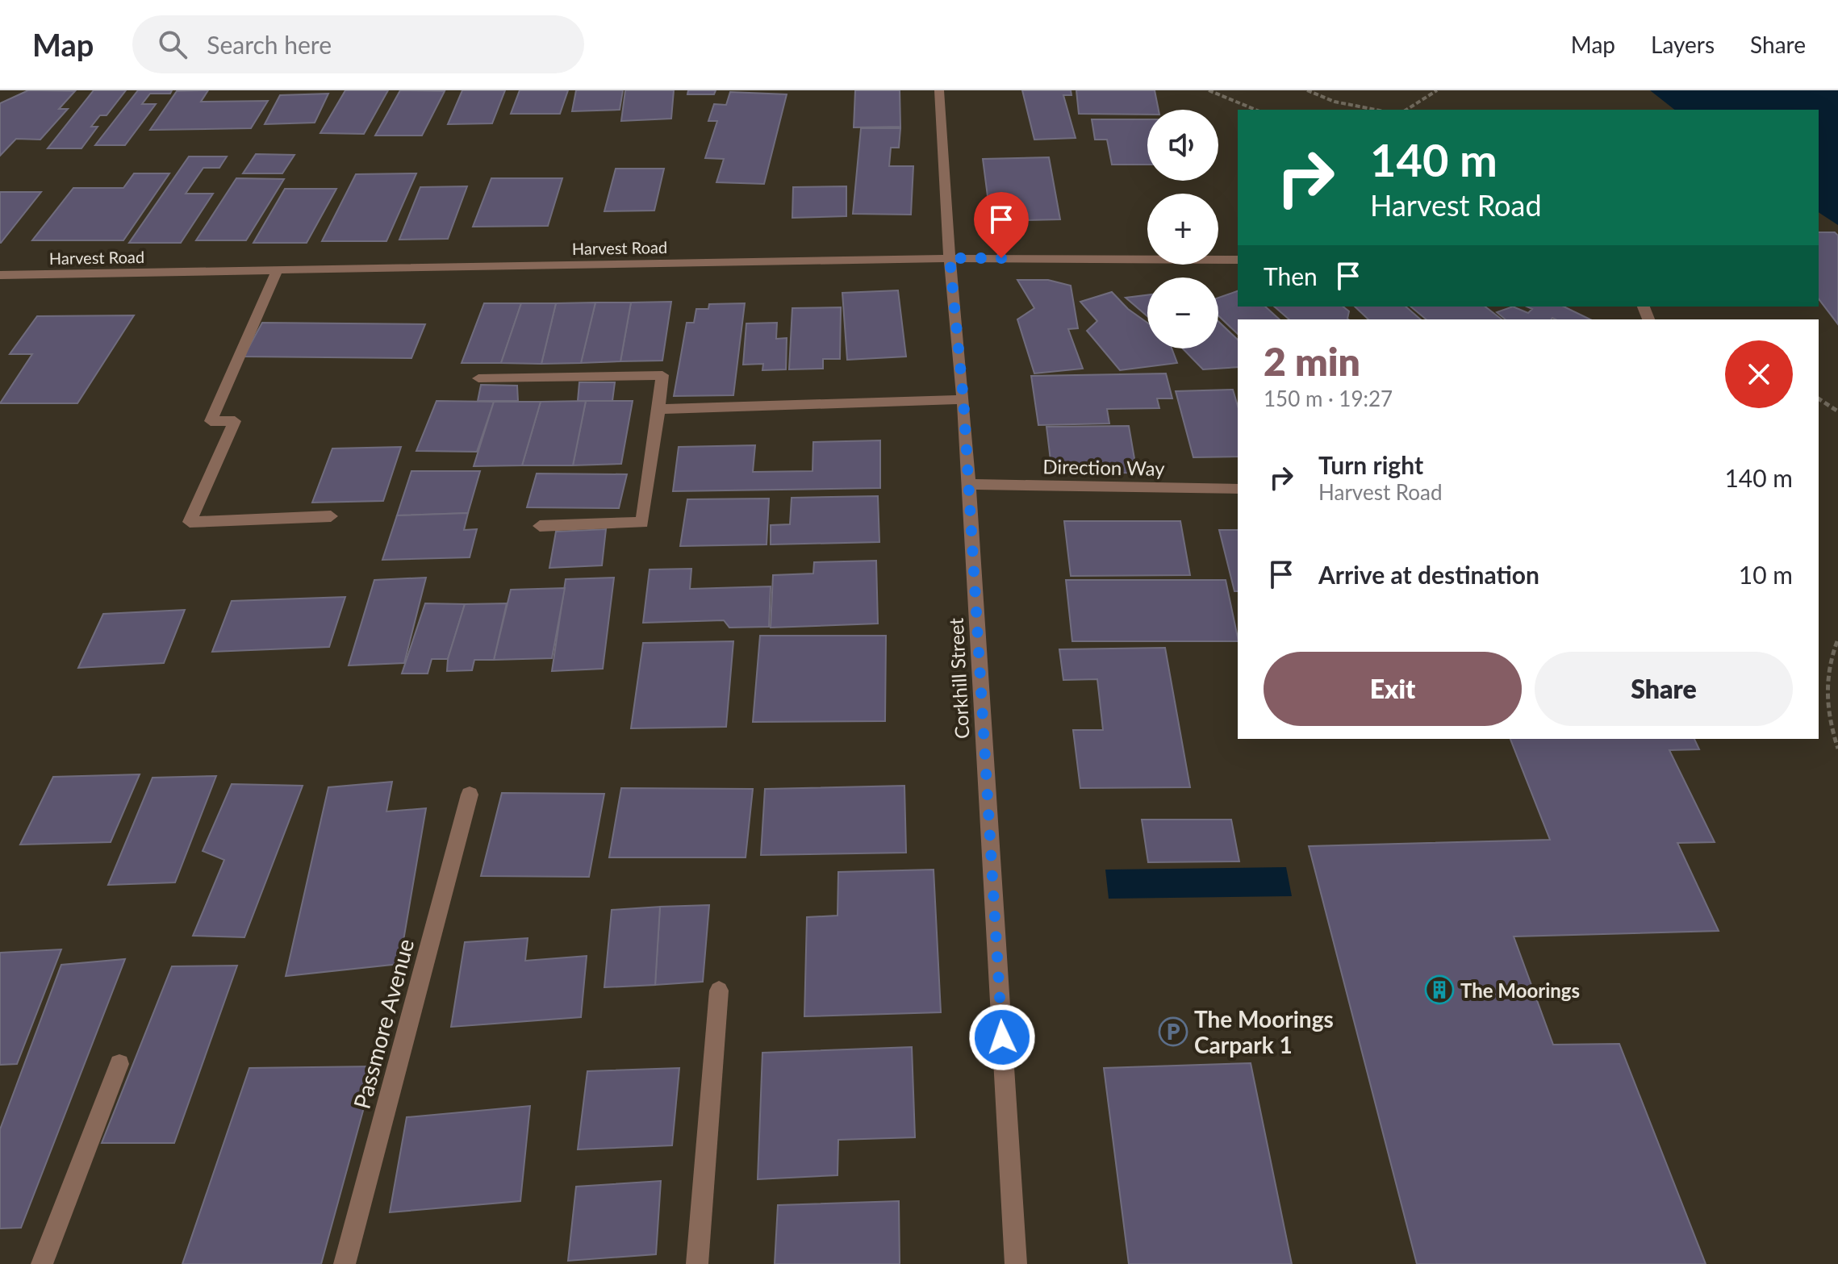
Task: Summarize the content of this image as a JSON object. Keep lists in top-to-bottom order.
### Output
{
  "streets": {
    "street": [
      "Harvest Road",
      "Direction Way",
      "Corkhill Street",
      "Passmore Avenue"
    ]
  },
  "crossings": [
    ["Harvest Road", "Corkhill Street"],
    ["Direction Way", "Corkhill Street"]
  ],
  "places": {
    "building": ["The Moorings"],
    "parking": ["The Moorings Carpark 1"]
  },
  "page": {
    "header": "Map",
    "search": "Search here",
    "nav": ["Map", "Layers", "Share"],
    "map_buttons": ["+", "−"],
    "turn": ["140 m", "Harvest Road"],
    "then": "Then",
    "heading": ["2 min", "150 m · 19:27"],
    "list": [
      {
        "name": "Turn right",
        "note": "Harvest Road",
        "value": "140 m"
      },
      {
        "name": "Arrive at destination",
        "value": "10 m"
      }
    ],
    "buttons": ["Exit", "Share"]
  }
}
